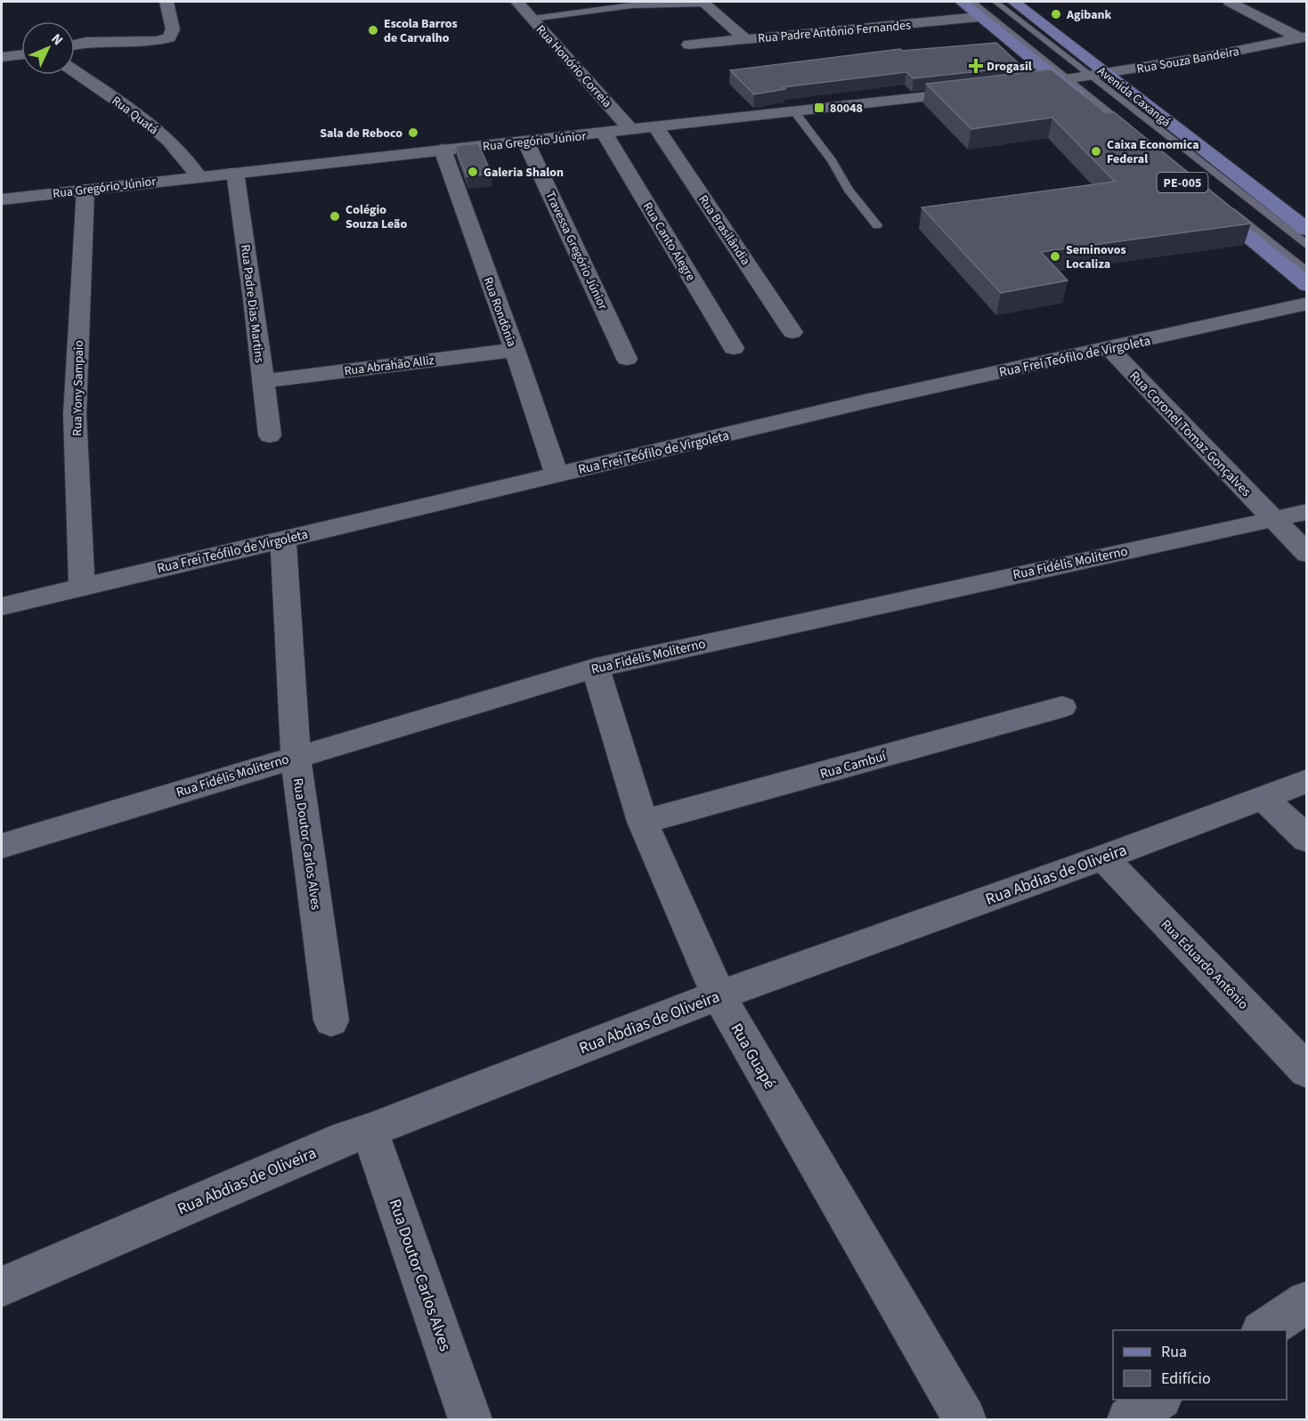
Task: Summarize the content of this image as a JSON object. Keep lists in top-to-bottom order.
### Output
{
  "streets": {
    "main road": ["Avenida Caxangá", "PE-005"],
    "street": [
      "Rua Padre Antônio Fernandes",
      "Rua Souza Bandeira",
      "Rua Honório Correia",
      "Rua Quatá",
      "Rua Gregório Júnior",
      "Rua Brasilândia",
      "Rua Canto Alegre",
      "Travessa Gregório Júnior",
      "Rua Padre Dias Martins",
      "Rua Rondônia",
      "Rua Frei Teófilo de Virgoleta",
      "Rua Abrahão Alliz",
      "Rua Yony Sampaio",
      "Rua Coronel Tomaz Gonçalves",
      "Rua Fidélis Moliterno",
      "Rua Cambuí",
      "Rua Doutor Carlos Alves",
      "Rua Abdias de Oliveira",
      "Rua Eduardo Antônio",
      "Rua Guapé"
    ]
  },
  "crossings": [
    ["Rua Souza Bandeira", "Avenida Caxangá"],
    ["Rua Honório Correia", "Rua Gregório Júnior"],
    ["Rua Quatá", "Rua Gregório Júnior"],
    ["Rua Gregório Júnior", "Rua Brasilândia"],
    ["Rua Gregório Júnior", "Rua Canto Alegre"],
    ["Rua Gregório Júnior", "Travessa Gregório Júnior"],
    ["Rua Gregório Júnior", "Rua Padre Dias Martins"],
    ["Rua Gregório Júnior", "Rua Rondônia"],
    ["Rua Gregório Júnior", "Rua Yony Sampaio"],
    ["Rua Padre Dias Martins", "Rua Abrahão Alliz"],
    ["Rua Rondônia", "Rua Frei Teófilo de Virgoleta"],
    ["Rua Rondônia", "Rua Abrahão Alliz"],
    ["Rua Frei Teófilo de Virgoleta", "Rua Yony Sampaio"],
    ["Rua Frei Teófilo de Virgoleta", "Rua Coronel Tomaz Gonçalves"],
    ["Rua Frei Teófilo de Virgoleta", "Rua Doutor Carlos Alves"],
    ["Rua Coronel Tomaz Gonçalves", "Rua Fidélis Moliterno"],
    ["Rua Fidélis Moliterno", "Rua Doutor Carlos Alves"],
    ["Rua Fidélis Moliterno", "Rua Guapé"],
    ["Rua Cambuí", "Rua Guapé"],
    ["Rua Doutor Carlos Alves", "Rua Abdias de Oliveira"],
    ["Rua Abdias de Oliveira", "Rua Eduardo Antônio"],
    ["Rua Abdias de Oliveira", "Rua Guapé"]
  ],
  "places": {
    "other": [
      "Agibank",
      "Escola Barros de Carvalho",
      "Sala de Reboco",
      "Caixa Economica Federal",
      "Galeria Shalon",
      "Colégio Souza Leão",
      "Seminovos Localiza"
    ],
    "health": ["Drogasil"],
    "transit": ["80048"]
  },
  "legend": ["Rua", "Edifício"],
  "north": "top right"
}
